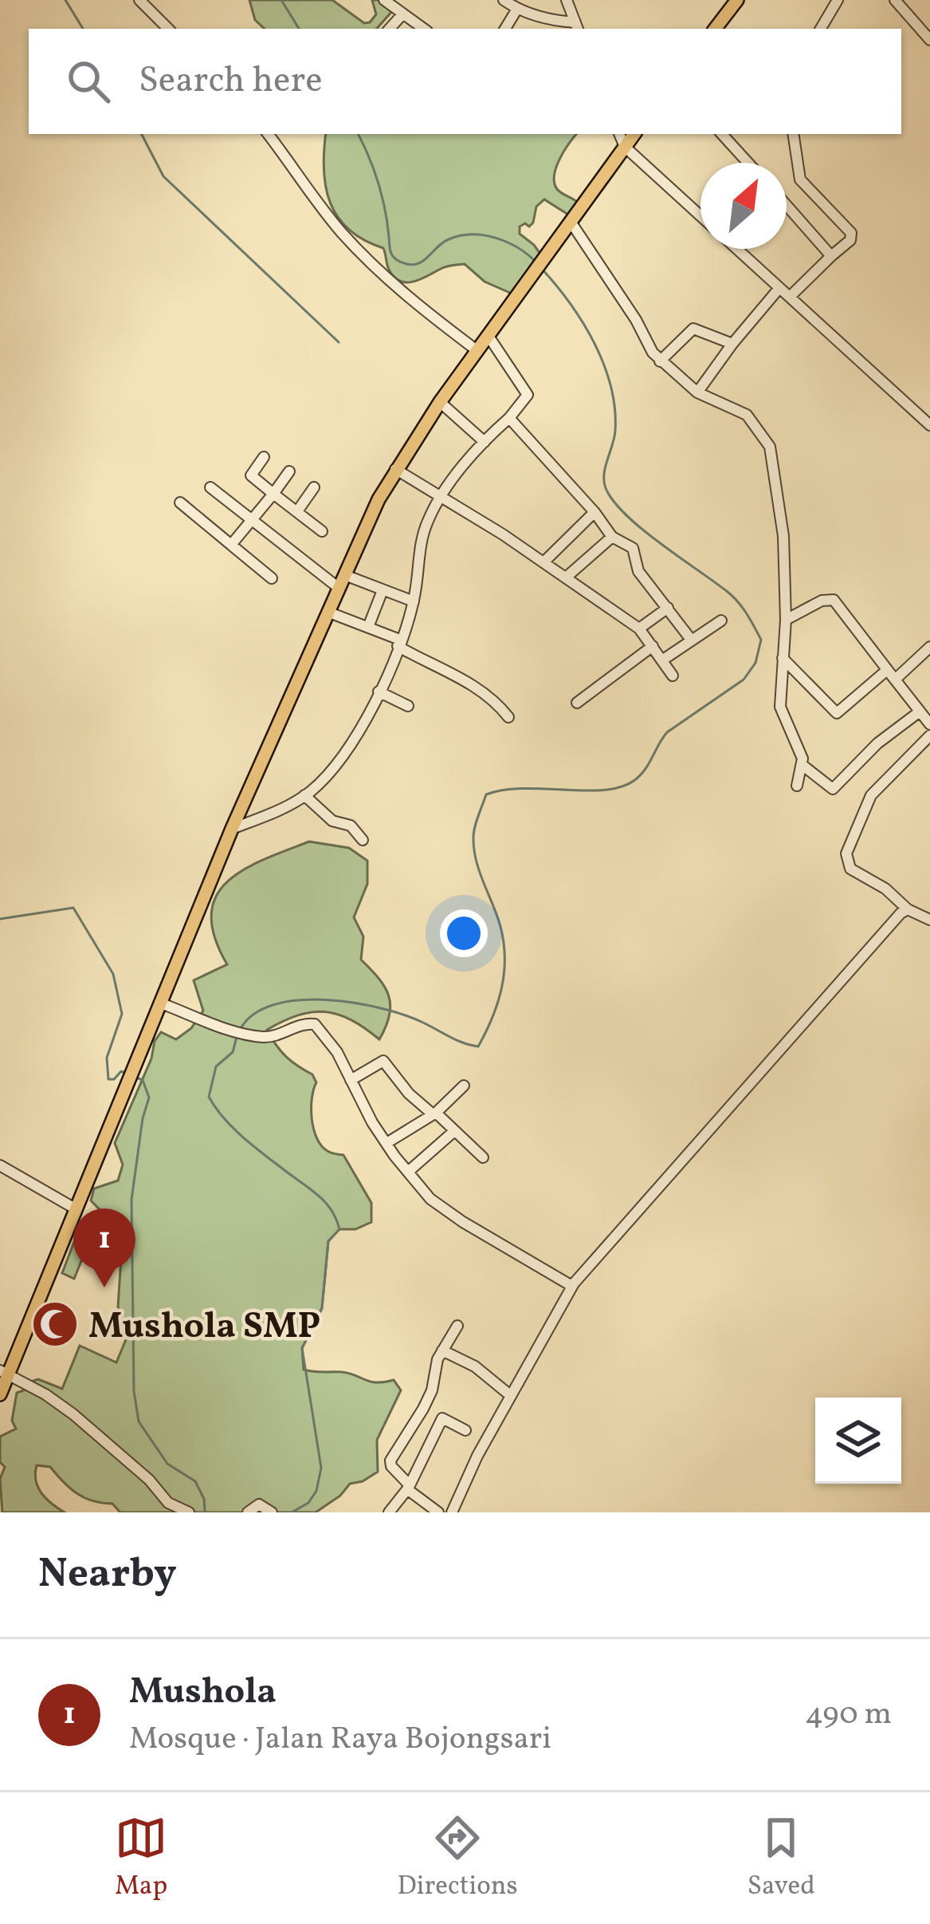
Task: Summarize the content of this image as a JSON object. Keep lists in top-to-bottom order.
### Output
{
  "places": {
    "mosque": ["Mushola SMP"]
  },
  "north": "top right",
  "page": {
    "search": "Search here",
    "pins": "1",
    "heading": "Nearby",
    "list": [
      {
        "mark": "1",
        "name": "Mushola",
        "note": "Mosque · Jalan Raya Bojongsari",
        "value": "490 m"
      }
    ],
    "nav": ["Map", "Directions", "Saved"]
  }
}
